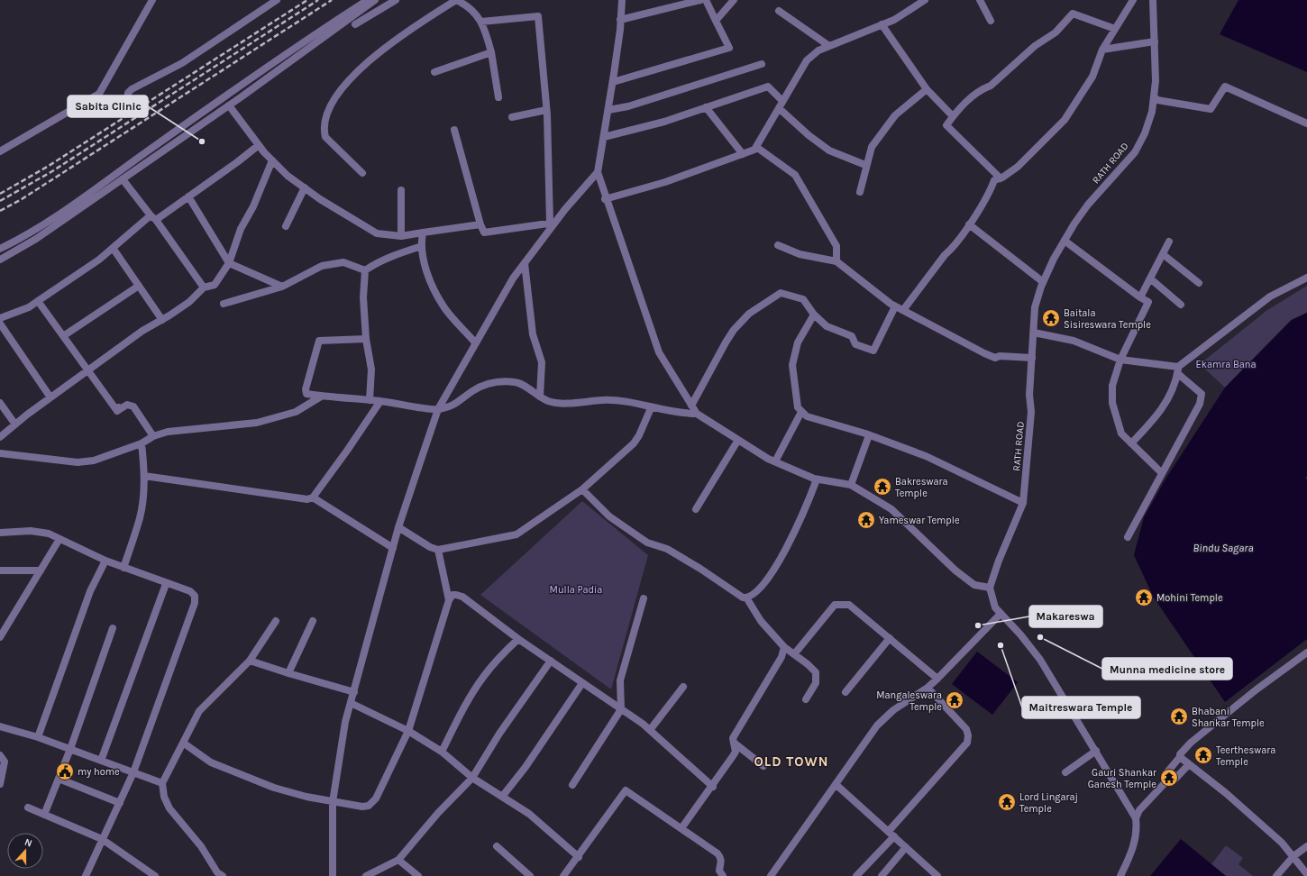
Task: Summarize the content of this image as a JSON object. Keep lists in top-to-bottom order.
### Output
{
  "streets": {
    "street": ["RATH ROAD"]
  },
  "districts": ["OLD TOWN"],
  "water": ["Bindu Sagara"],
  "parks": ["Ekamra Bana", "Mulla Padia"],
  "places": {
    "other": [
      "Sabita Clinic",
      "Makareswa",
      "Munna medicine store",
      "Maitreswara Temple"
    ],
    "temple": [
      "Baitala Sisireswara Temple",
      "Bakreswara Temple",
      "Yameswar Temple",
      "Mohini Temple",
      "Mangaleswara Temple",
      "Bhabani Shankar Temple",
      "Teertheswara Temple",
      "Gauri Shankar Ganesh Temple",
      "Lord Lingaraj Temple"
    ],
    "public building": ["my home"]
  },
  "north": "top"
}
